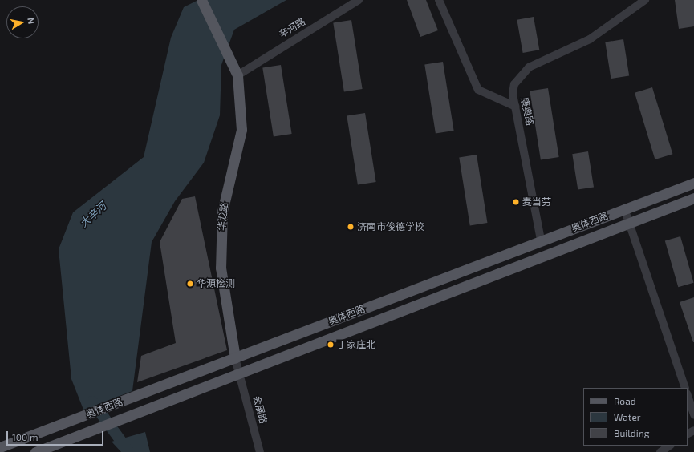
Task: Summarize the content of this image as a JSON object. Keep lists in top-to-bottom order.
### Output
{
  "streets": {
    "main road": ["华龙路", "奥体西路"],
    "street": ["辛河路", "康奥路", "会展路"]
  },
  "crossings": [
    ["辛河路", "华龙路"],
    ["康奥路", "奥体西路"],
    ["华龙路", "奥体西路"],
    ["奥体西路", "会展路"]
  ],
  "water": ["大辛河"],
  "places": [
    "麦当劳",
    "济南市俊德学校",
    "华源检测",
    "丁家庄北"
  ],
  "legend": ["Road", "Water", "Building"],
  "scale_bar": "100 m",
  "north": "right"
}
